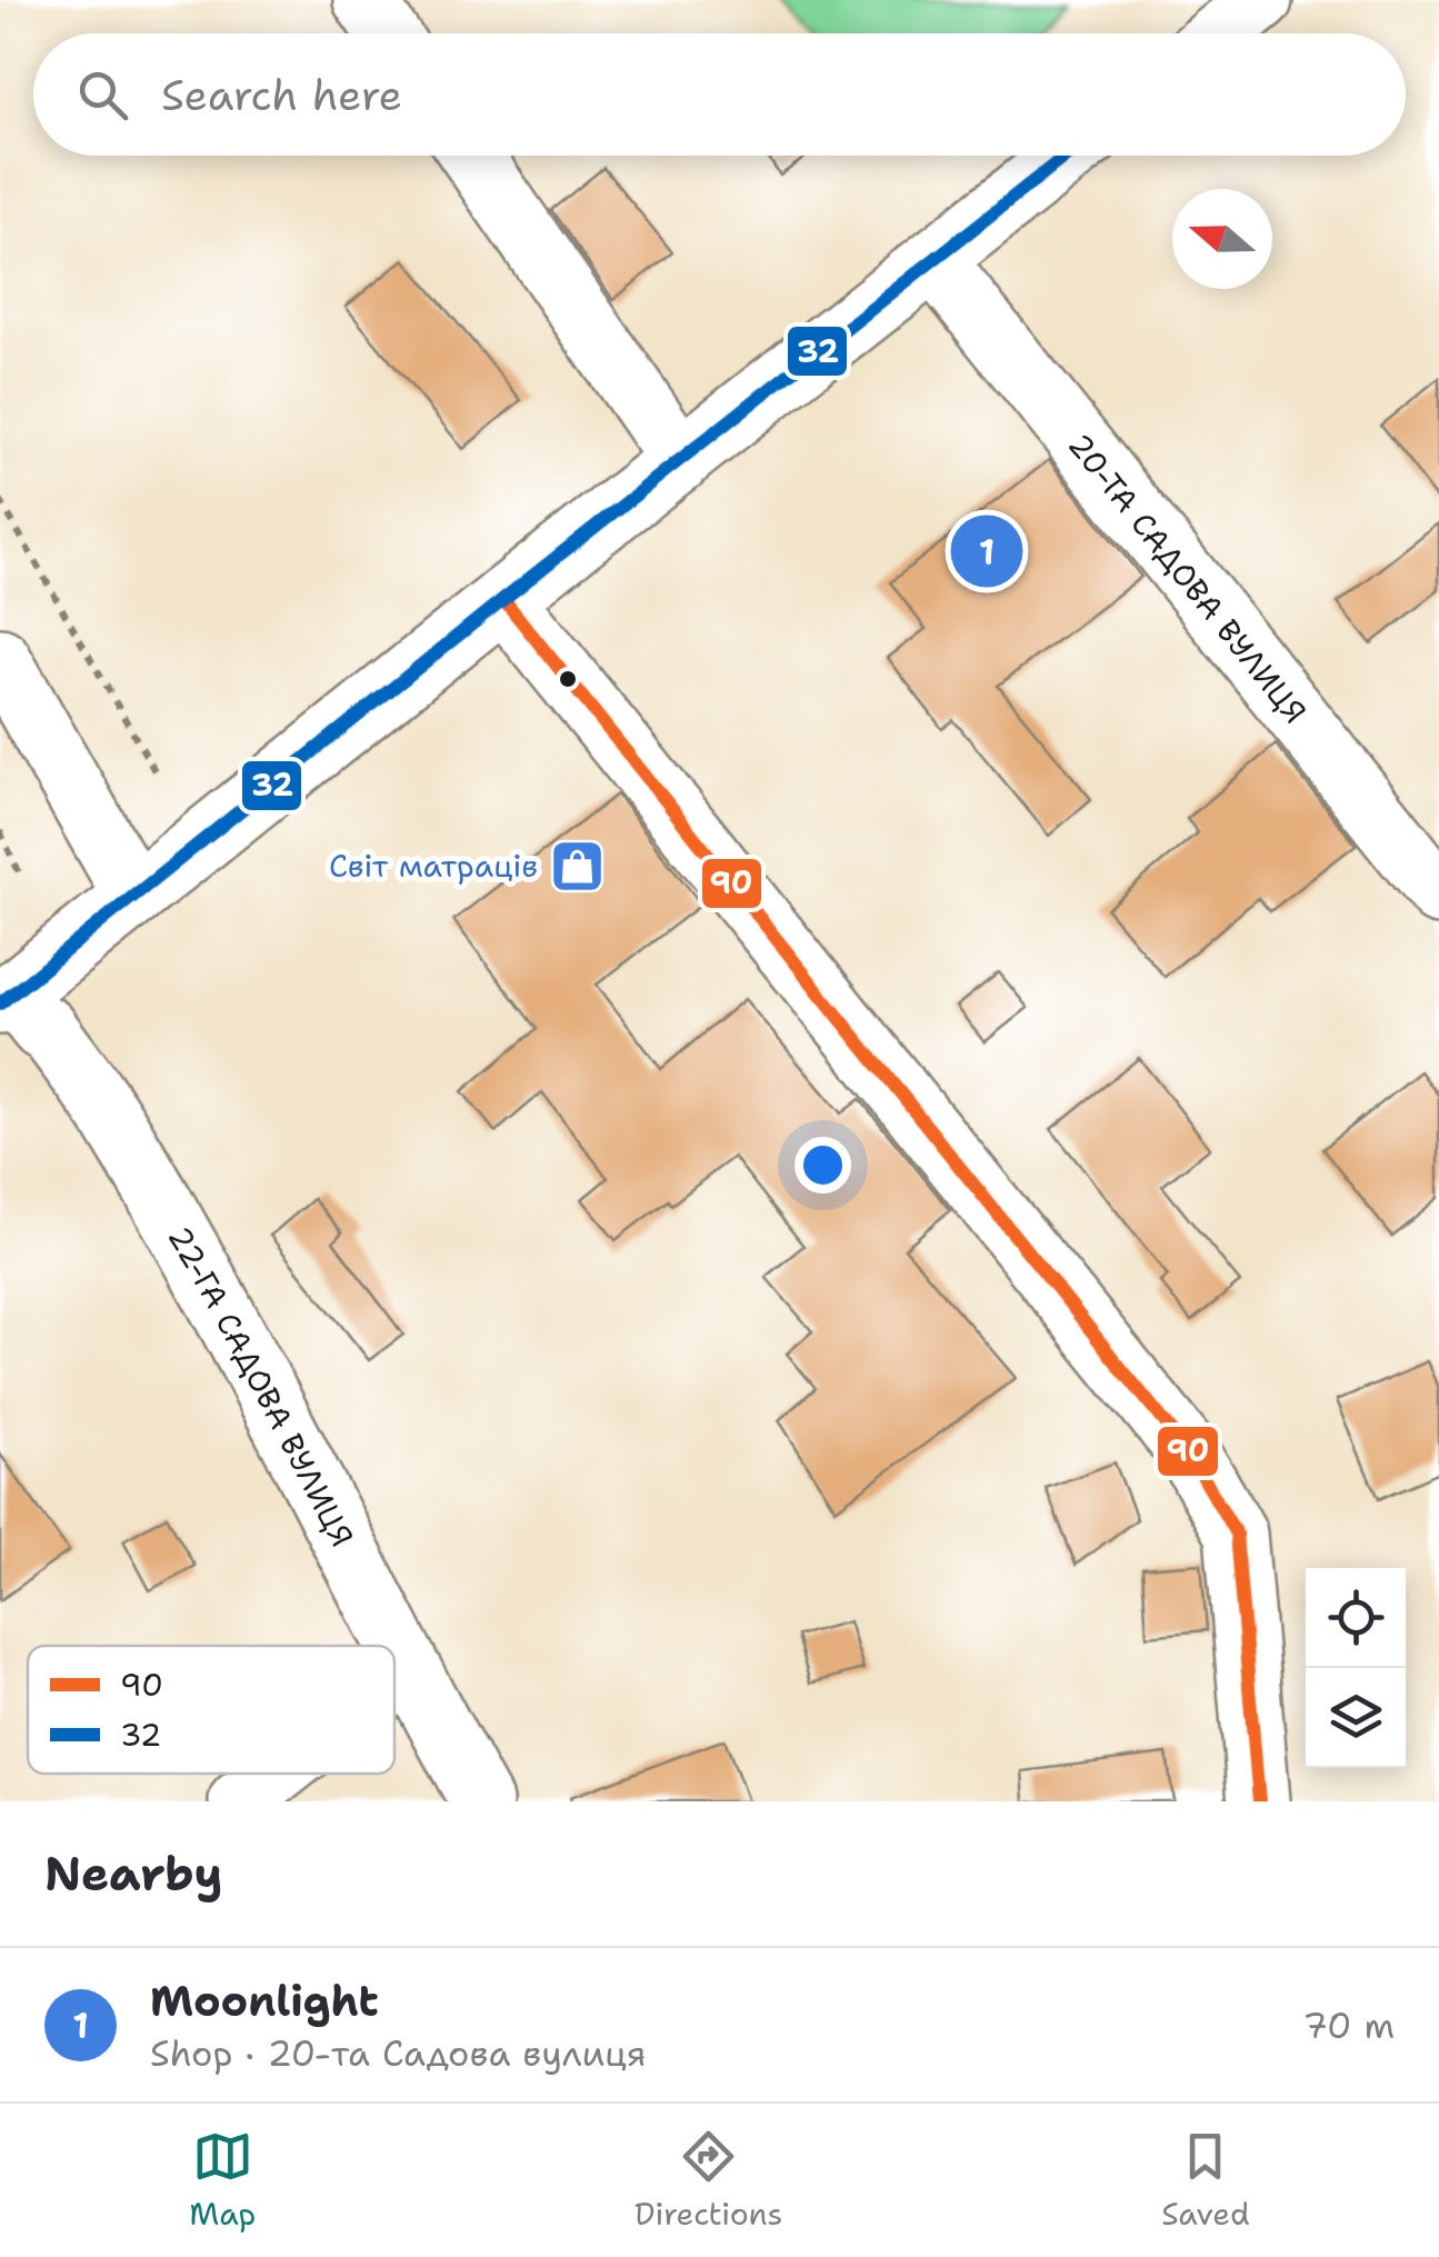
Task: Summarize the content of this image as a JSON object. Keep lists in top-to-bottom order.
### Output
{
  "streets": {
    "street": ["20-ТА САДОВА ВУЛИЦЯ", "22-ГА САДОВА ВУЛИЦЯ"]
  },
  "places": {
    "shop": ["Світ матраців"]
  },
  "lines": ["transit line 32", "transit line 90"],
  "legend": ["90", "32"],
  "north": "left",
  "page": {
    "search": "Search here",
    "pins": "1",
    "heading": "Nearby",
    "list": [
      {
        "mark": "1",
        "name": "Moonlight",
        "note": "Shop · 20-та Садова вулиця",
        "value": "70 m"
      }
    ],
    "nav": ["Map", "Directions", "Saved"]
  }
}
